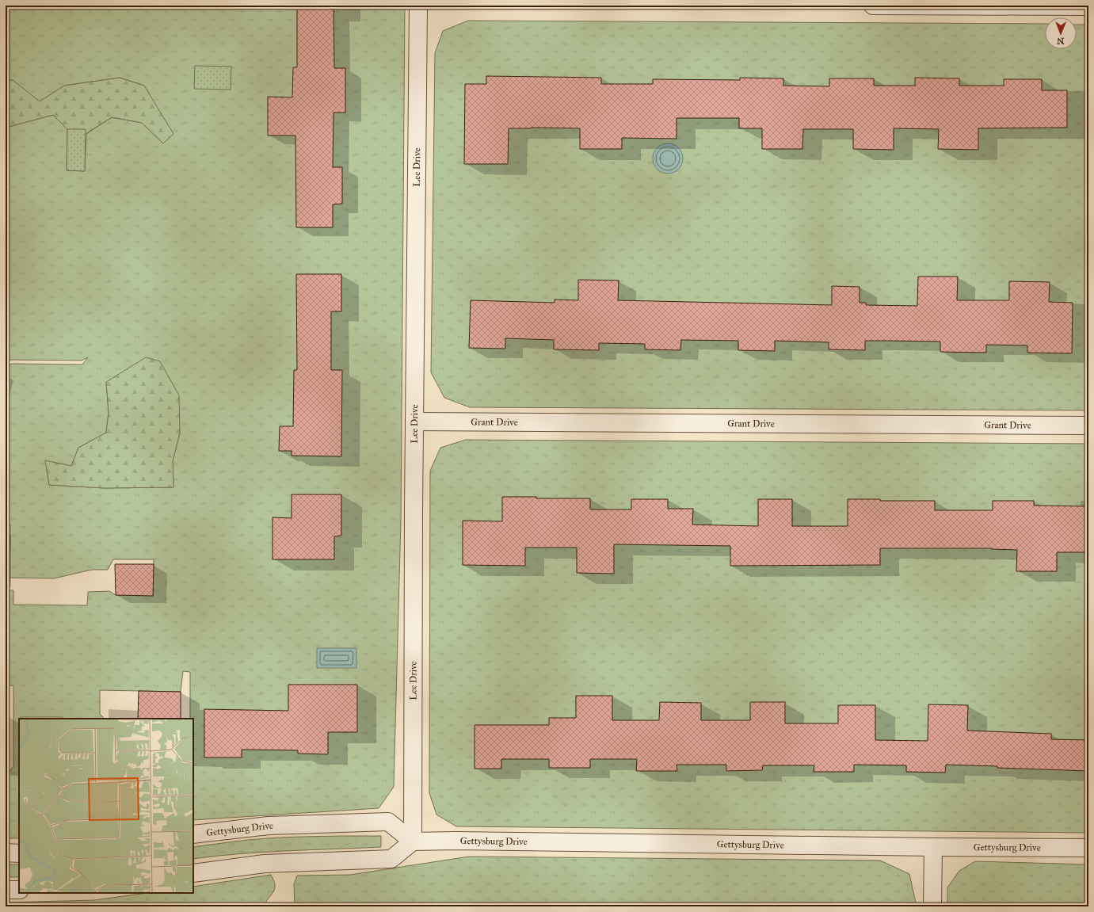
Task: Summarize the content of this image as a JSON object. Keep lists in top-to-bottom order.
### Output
{
  "streets": {
    "street": ["Lee Drive", "Grant Drive", "Gettysburg Drive"]
  },
  "crossings": [
    ["Lee Drive", "Grant Drive"],
    ["Lee Drive", "Gettysburg Drive"]
  ],
  "north": "bottom"
}
